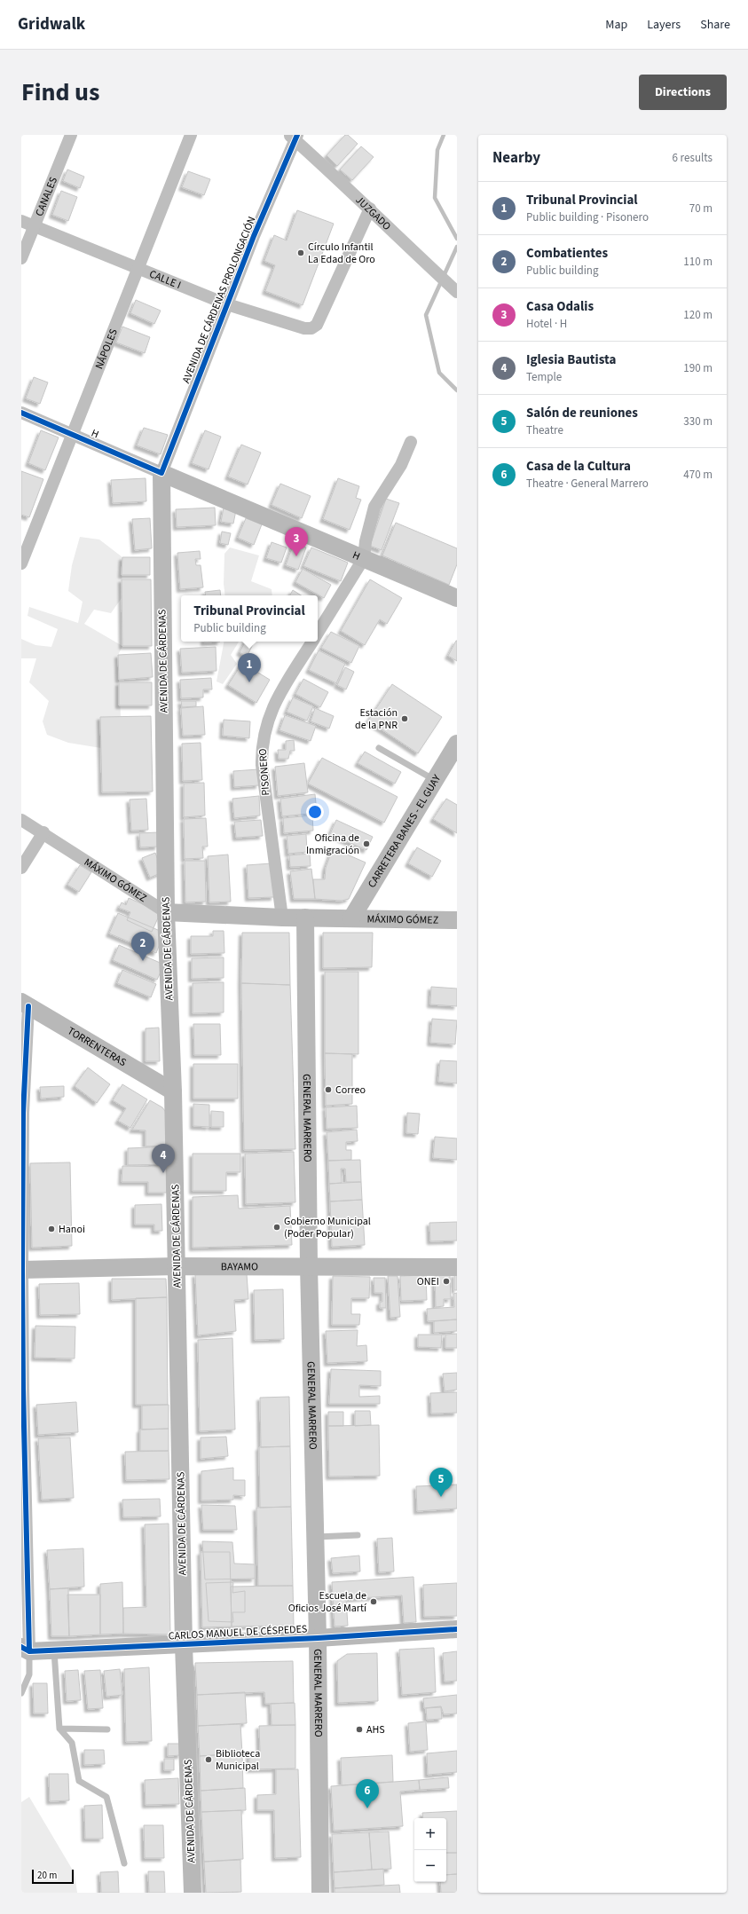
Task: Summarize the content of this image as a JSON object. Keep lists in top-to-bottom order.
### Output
{
  "streets": {
    "main road": [
      "H",
      "AVENIDA DE CÁRDENAS",
      "CARRETERA BANES - EL GUAY",
      "MÁXIMO GÓMEZ",
      "TORRENTERAS",
      "GENERAL MARRERO",
      "BAYAMO",
      "CARLOS MANUEL DE CÉSPEDES"
    ],
    "street": [
      "CANALES",
      "JUZGADO",
      "CALLE I",
      "AVENIDA DE CÁRDENAS PROLONGACIÓN",
      "NÁPOLES",
      "PISONERO"
    ]
  },
  "crossings": [
    ["CANALES", "CALLE I"],
    ["JUZGADO", "CALLE I"],
    ["JUZGADO", "AVENIDA DE CÁRDENAS PROLONGACIÓN"],
    ["CALLE I", "AVENIDA DE CÁRDENAS PROLONGACIÓN"],
    ["CALLE I", "NÁPOLES"],
    ["AVENIDA DE CÁRDENAS PROLONGACIÓN", "H"],
    ["AVENIDA DE CÁRDENAS PROLONGACIÓN", "AVENIDA DE CÁRDENAS"],
    ["NÁPOLES", "H"],
    ["H", "AVENIDA DE CÁRDENAS"],
    ["H", "PISONERO"],
    ["AVENIDA DE CÁRDENAS", "MÁXIMO GÓMEZ"],
    ["AVENIDA DE CÁRDENAS", "TORRENTERAS"],
    ["AVENIDA DE CÁRDENAS", "BAYAMO"],
    ["AVENIDA DE CÁRDENAS", "CARLOS MANUEL DE CÉSPEDES"],
    ["PISONERO", "MÁXIMO GÓMEZ"],
    ["CARRETERA BANES - EL GUAY", "MÁXIMO GÓMEZ"],
    ["MÁXIMO GÓMEZ", "GENERAL MARRERO"],
    ["GENERAL MARRERO", "BAYAMO"],
    ["GENERAL MARRERO", "CARLOS MANUEL DE CÉSPEDES"]
  ],
  "places": [
    "Círculo Infantil La Edad de Oro",
    "Estación de la PNR",
    "Oficina de Inmigración",
    "Correo",
    "Gobierno Municipal (Poder Popular)",
    "Hanoi",
    "ONEI",
    "Escuela de Oficios José Martí",
    "AHS",
    "Biblioteca Municipal"
  ],
  "scale_bar": "20 m",
  "page": {
    "header": "Gridwalk",
    "nav": ["Map", "Layers", "Share"],
    "title": "Find us",
    "buttons": "Directions",
    "heading": ["Nearby", "6 results"],
    "list": [
      {
        "mark": "1",
        "name": "Tribunal Provincial",
        "note": "Public building · Pisonero",
        "value": "70 m"
      },
      {
        "mark": "2",
        "name": "Combatientes",
        "note": "Public building",
        "value": "110 m"
      },
      {
        "mark": "3",
        "name": "Casa Odalis",
        "note": "Hotel · H",
        "value": "120 m"
      },
      {
        "mark": "4",
        "name": "Iglesia Bautista",
        "note": "Temple",
        "value": "190 m"
      },
      {
        "mark": "5",
        "name": "Salón de reuniones",
        "note": "Theatre",
        "value": "330 m"
      },
      {
        "mark": "6",
        "name": "Casa de la Cultura",
        "note": "Theatre · General Marrero",
        "value": "470 m"
      }
    ],
    "pins": [
      "3",
      "1",
      "2",
      "4",
      "5",
      "6"
    ],
    "popup": ["Tribunal Provincial", "Public building"],
    "map_buttons": ["+", "−"],
    "scale": "20 m"
  }
}
